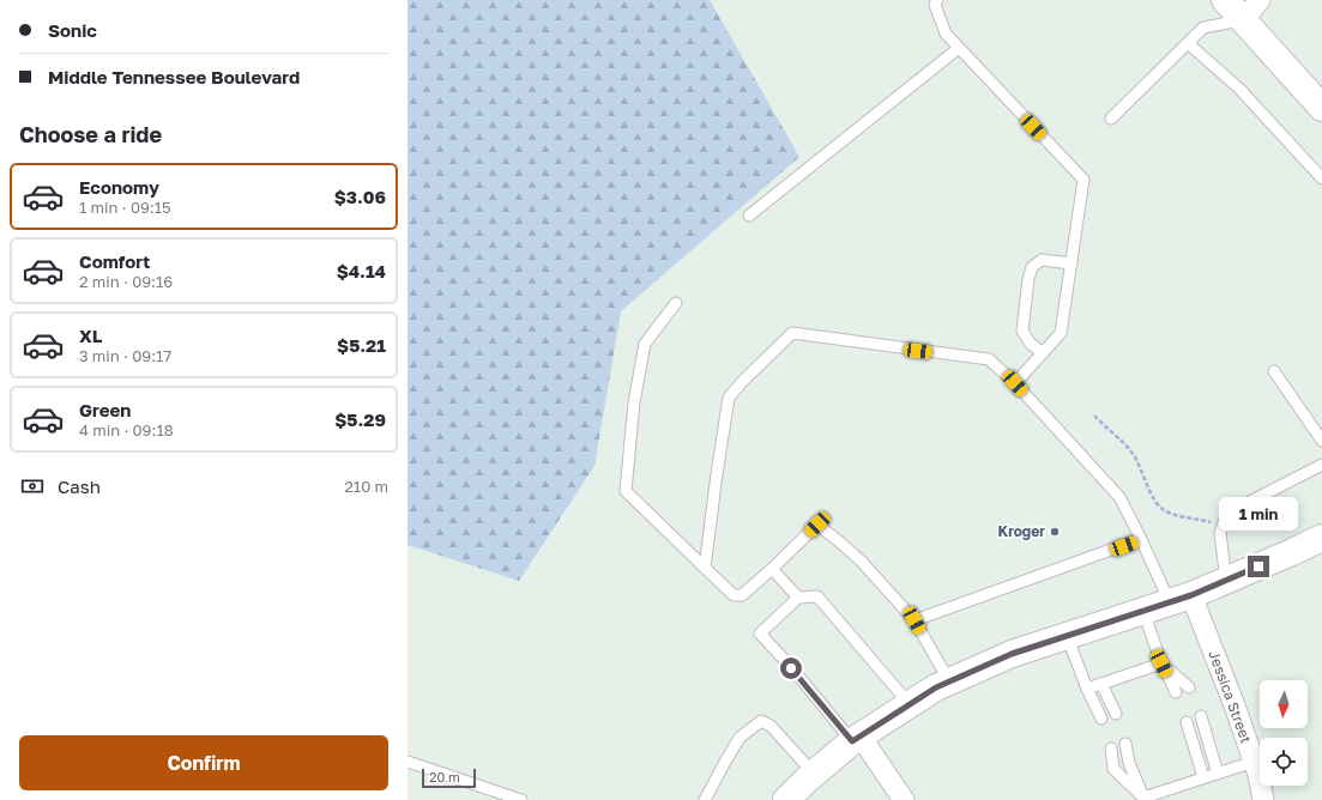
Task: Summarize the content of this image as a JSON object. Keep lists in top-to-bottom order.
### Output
{
  "streets": {
    "street": ["Jessica Street"]
  },
  "places": ["Kroger"],
  "scale_bar": "20 m",
  "north": "bottom",
  "page": {
    "banner": ["Sonic", "Middle Tennessee Boulevard"],
    "heading": "Choose a ride",
    "list": [
      {
        "name": "Economy",
        "note": "1 min · 09:15",
        "value": "$3.06"
      },
      {
        "name": "Comfort",
        "note": "2 min · 09:16",
        "value": "$4.14"
      },
      {
        "name": "XL",
        "note": "3 min · 09:17",
        "value": "$5.21"
      },
      {
        "name": "Green",
        "note": "4 min · 09:18",
        "value": "$5.29"
      }
    ],
    "pay": ["Cash", "210 m"],
    "bubble": "1 min",
    "buttons": "Confirm",
    "scale": "20 m"
  }
}
